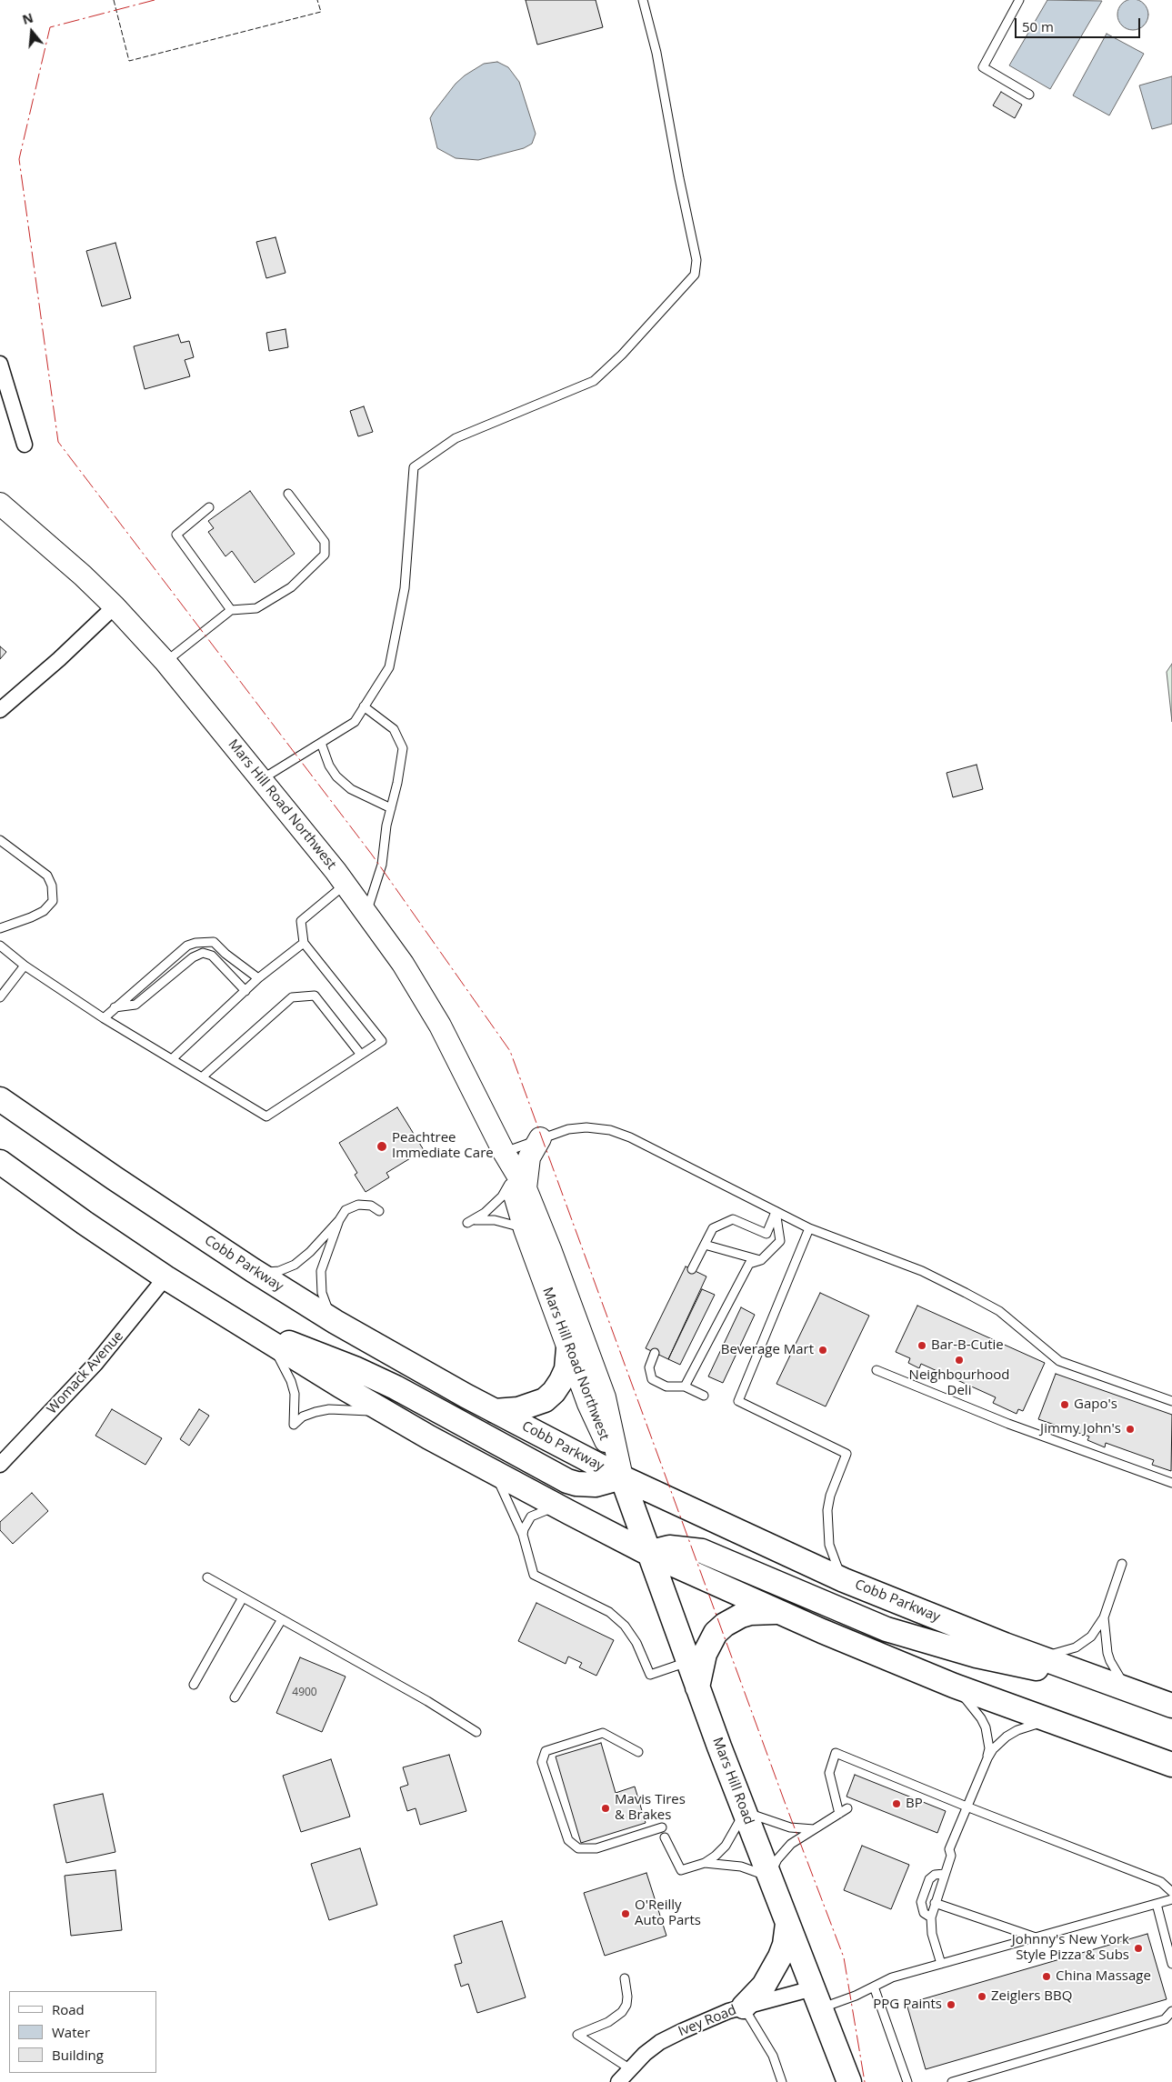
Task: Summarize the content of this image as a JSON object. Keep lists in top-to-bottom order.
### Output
{
  "streets": {
    "main road": ["Cobb Parkway", "Mars Hill Road"],
    "street": ["Mars Hill Road Northwest", "Womack Avenue", "Ivey Road"]
  },
  "crossings": [
    ["Mars Hill Road Northwest", "Cobb Parkway"],
    ["Mars Hill Road Northwest", "Mars Hill Road"],
    ["Cobb Parkway", "Mars Hill Road"],
    ["Mars Hill Road", "Ivey Road"]
  ],
  "places": [
    "Peachtree Immediate Care",
    "Bar-B-Cutie",
    "Beverage Mart",
    "Neighbourhood Deli",
    "Gapo's",
    "Jimmy John's",
    "BP",
    "Mavis Tires & Brakes",
    "O'Reilly Auto Parts",
    "Johnny's New York Style Pizza & Subs",
    "China Massage",
    "Zeiglers BBQ",
    "PPG Paints"
  ],
  "house_numbers": ["4900"],
  "legend": ["Road", "Water", "Building"],
  "scale_bar": "50 m",
  "north": "top"
}
